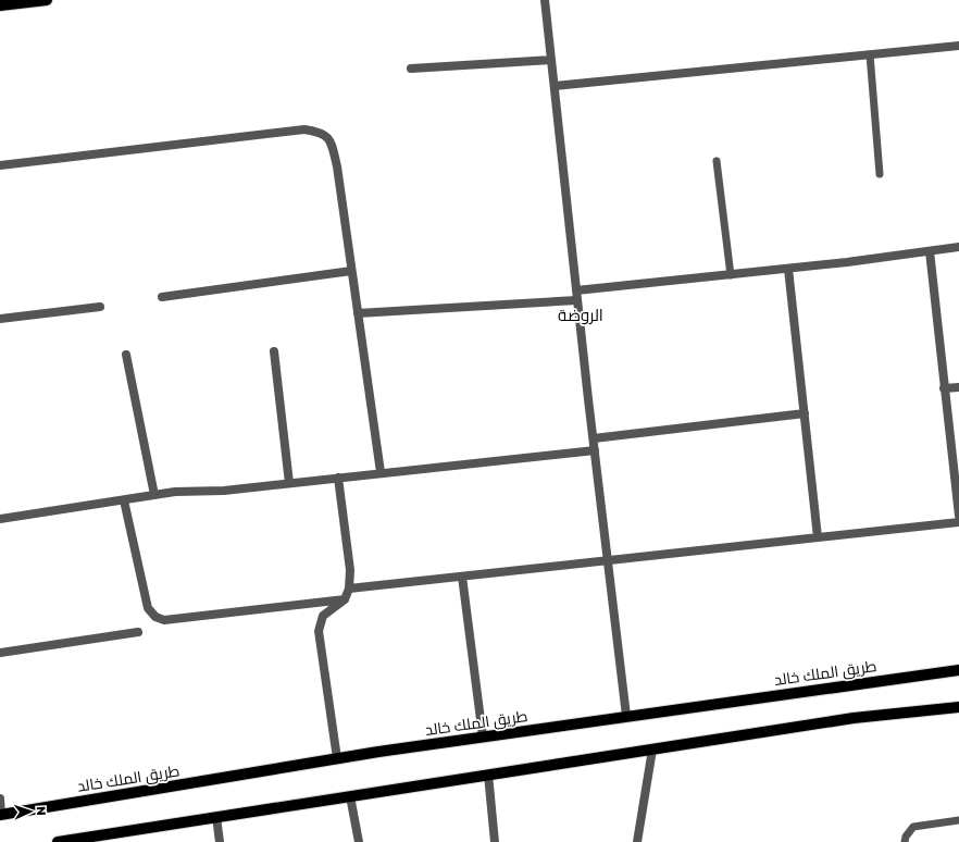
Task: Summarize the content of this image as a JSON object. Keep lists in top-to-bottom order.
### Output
{
  "streets": {
    "main road": ["طريق الملك خالد"]
  },
  "districts": ["الروضة"],
  "north": "right"
}
